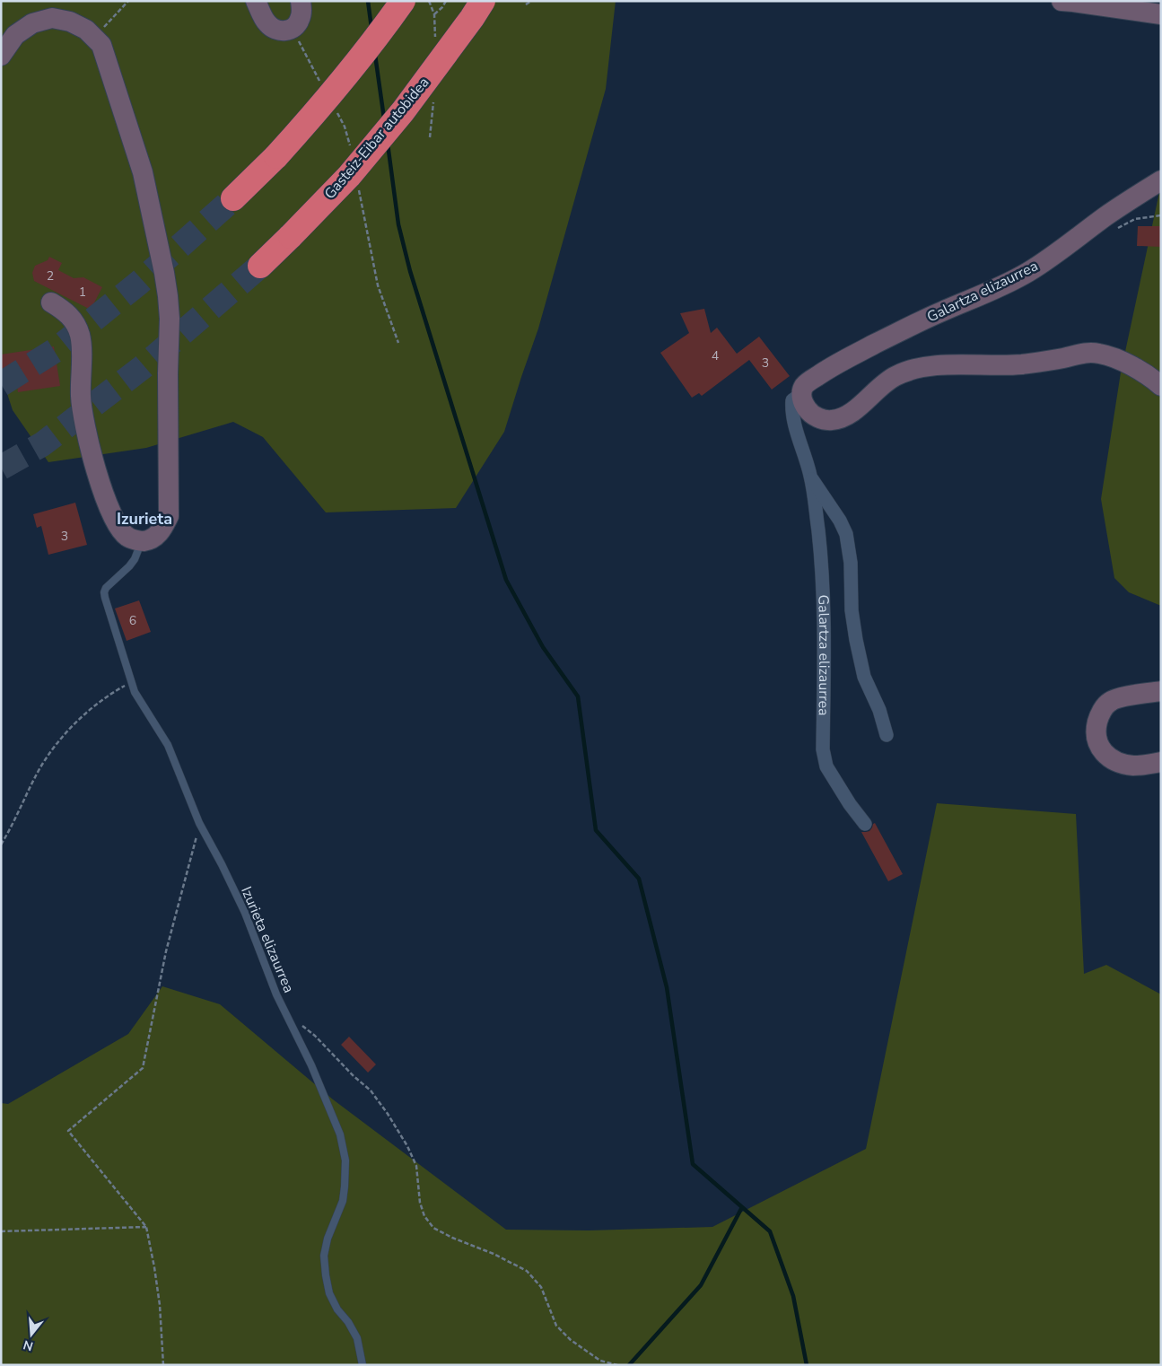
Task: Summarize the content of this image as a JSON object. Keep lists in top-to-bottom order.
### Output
{
  "streets": {
    "highway": ["Gasteiz-Eibar autobidea"],
    "street": ["Galartza elizaurrea"],
    "lane": ["Izurieta elizaurrea"]
  },
  "districts": ["Izurieta"],
  "house_numbers": [
    "2",
    "1",
    "4",
    "3",
    "3",
    "6"
  ],
  "north": "bottom"
}
